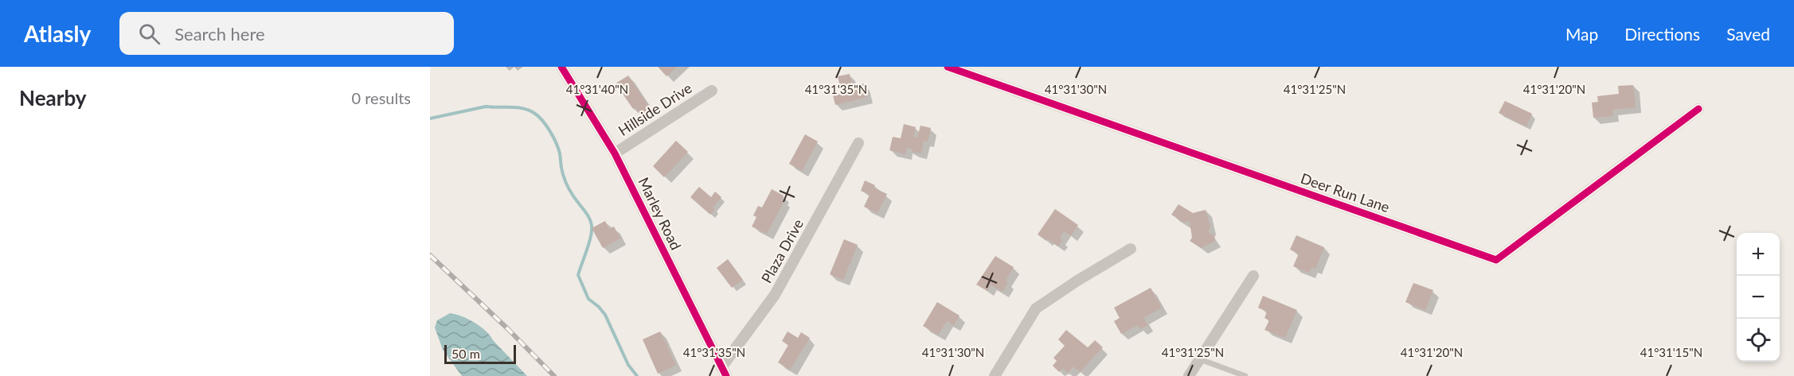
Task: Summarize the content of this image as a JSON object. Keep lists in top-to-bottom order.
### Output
{
  "streets": {
    "street": [
      "Hillside Drive",
      "Deer Run Lane",
      "Marley Road",
      "Plaza Drive"
    ]
  },
  "crossings": [
    ["Hillside Drive", "Marley Road"],
    ["Marley Road", "Plaza Drive"]
  ],
  "scale_bar": "50 m",
  "page": {
    "header": "Atlasly",
    "search": "Search here",
    "nav": ["Map", "Directions", "Saved"],
    "heading": ["Nearby", "0 results"],
    "map_buttons": ["+", "−"],
    "scale": "50 m"
  },
  "coordinates": [
    "41°31'40\"N",
    "41°31'35\"N",
    "41°31'30\"N",
    "41°31'25\"N",
    "41°31'20\"N",
    "41°31'15\"N"
  ]
}
